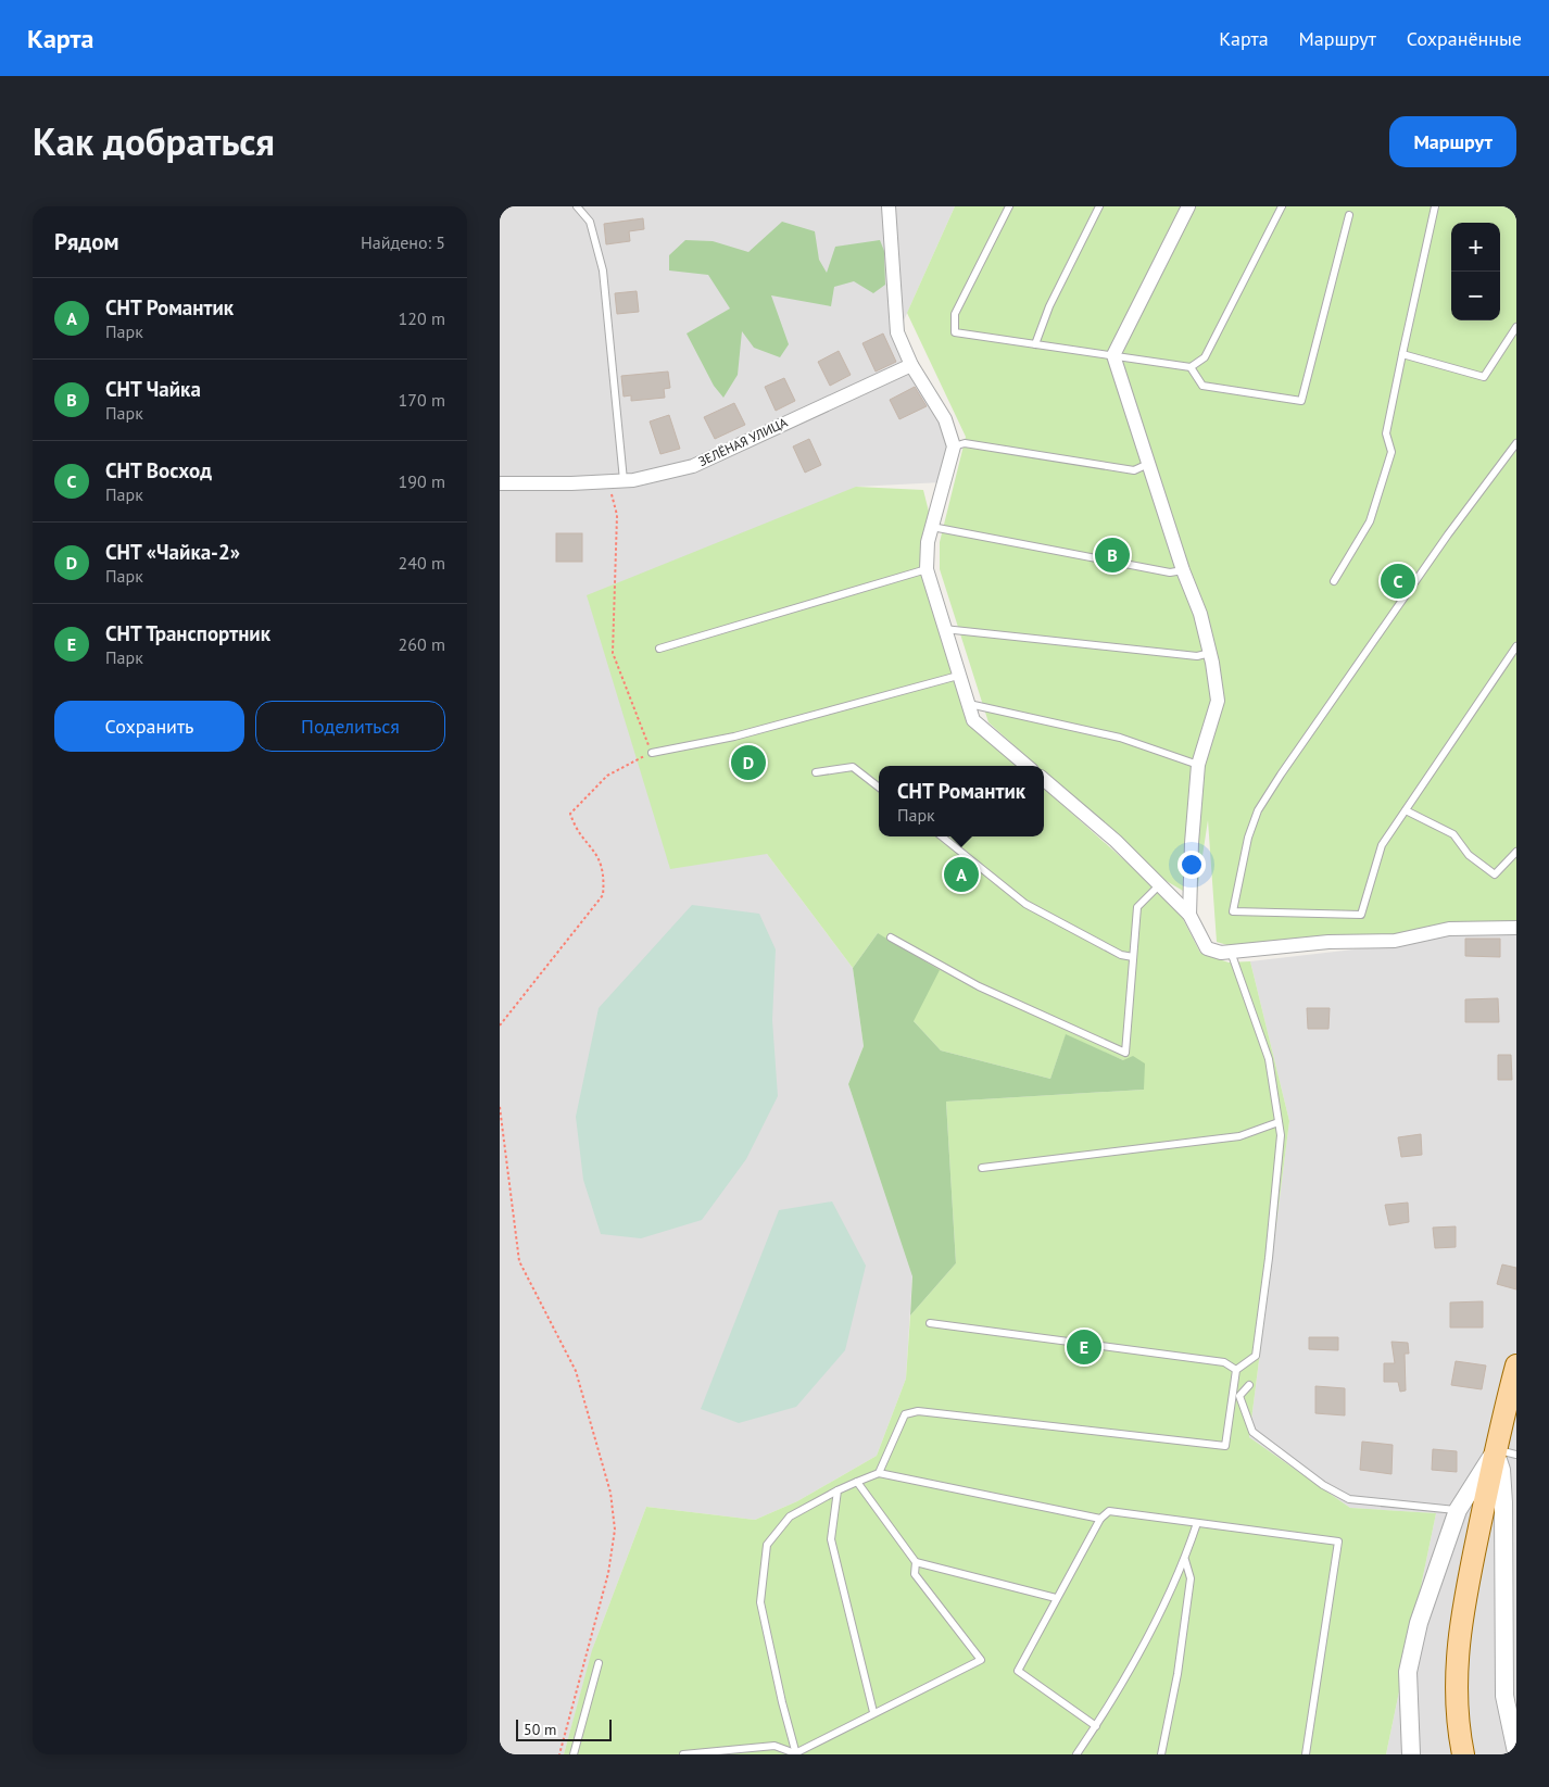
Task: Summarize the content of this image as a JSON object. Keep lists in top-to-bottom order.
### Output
{
  "streets": {
    "street": ["ЗЕЛЁНАЯ УЛИЦА"]
  },
  "scale_bar": "50 m",
  "page": {
    "header": "Карта",
    "nav": ["Карта", "Маршрут", "Сохранённые"],
    "title": "Как добраться",
    "buttons": [
      "Маршрут",
      ["Сохранить", "Поделиться"]
    ],
    "heading": ["Рядом", "Найдено: 5"],
    "map_buttons": ["+", "−"],
    "list": [
      {
        "mark": "A",
        "name": "СНТ Романтик",
        "note": "Парк",
        "value": "120 m"
      },
      {
        "mark": "B",
        "name": "СНТ Чайка",
        "note": "Парк",
        "value": "170 m"
      },
      {
        "mark": "C",
        "name": "СНТ Восход",
        "note": "Парк",
        "value": "190 m"
      },
      {
        "mark": "D",
        "name": "СНТ «Чайка-2»",
        "note": "Парк",
        "value": "240 m"
      },
      {
        "mark": "E",
        "name": "СНТ Транспортник",
        "note": "Парк",
        "value": "260 m"
      }
    ],
    "pins": [
      "B",
      "C",
      "D",
      "A",
      "E"
    ],
    "popup": ["СНТ Романтик", "Парк"],
    "scale": "50 m"
  }
}
